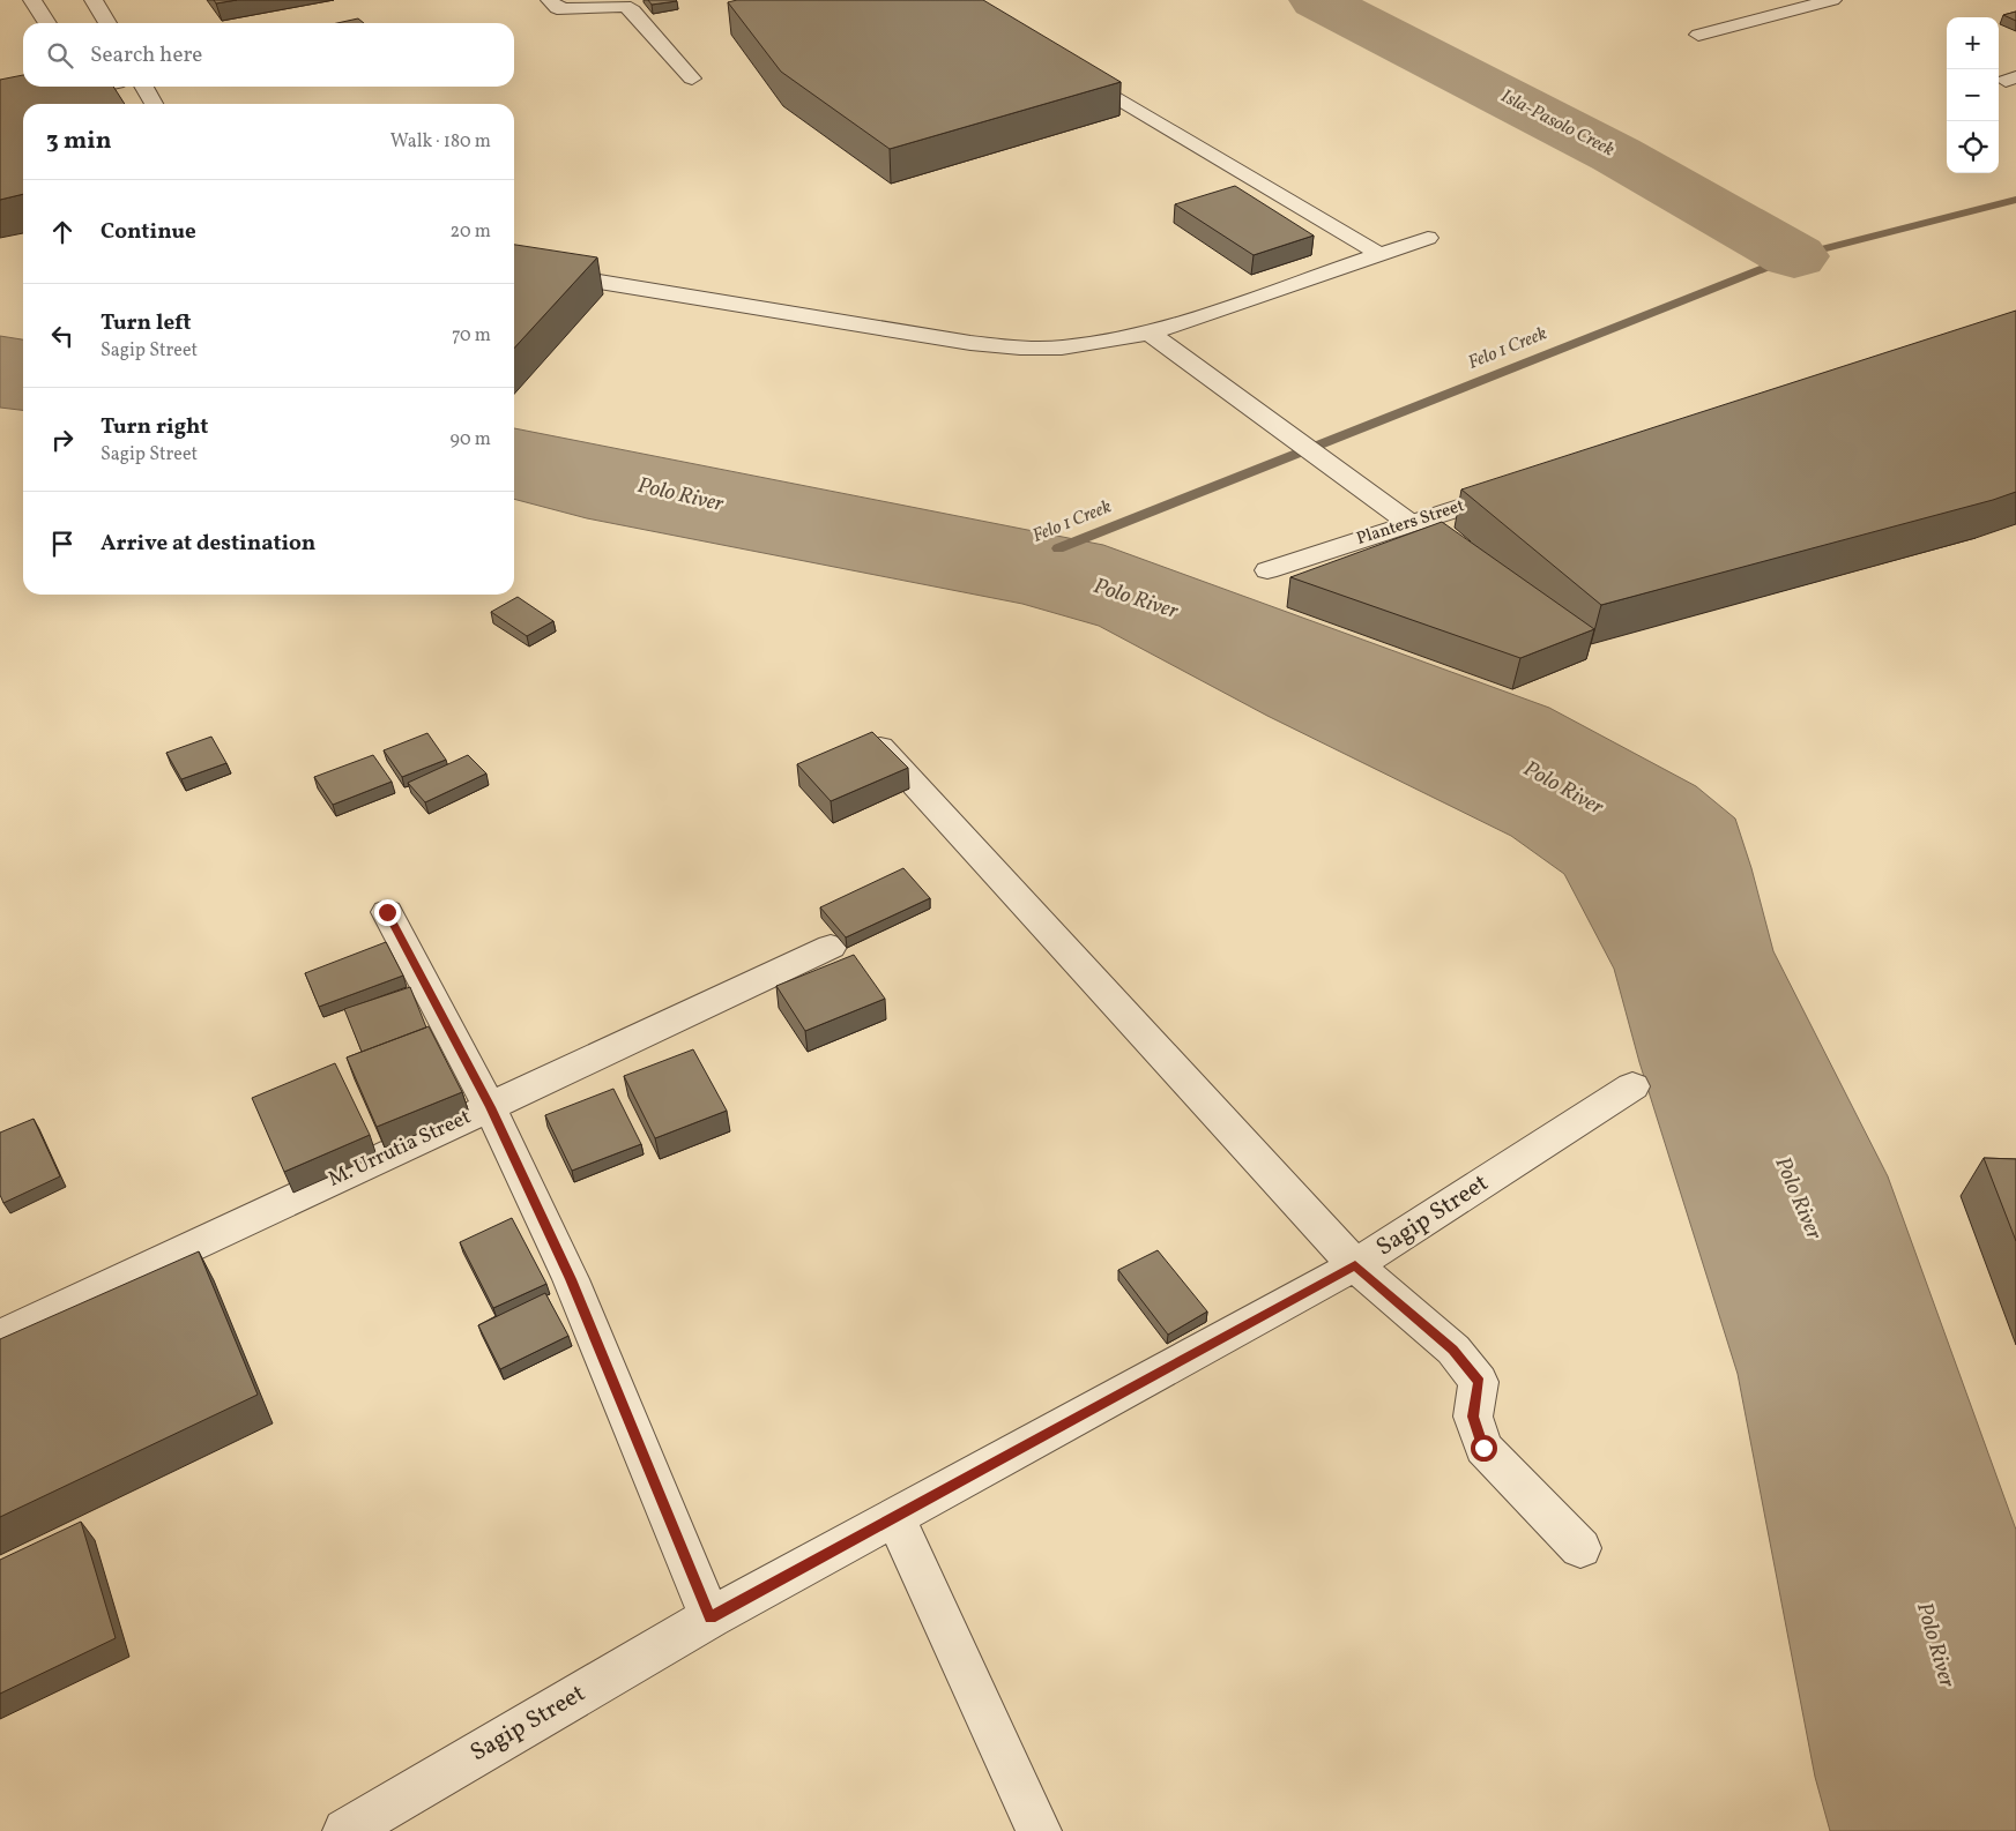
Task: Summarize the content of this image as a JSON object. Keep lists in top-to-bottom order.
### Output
{
  "streets": {
    "street": ["Planters Street", "M. Urrutia Street", "Sagip Street"]
  },
  "water": ["Isla-Pasolo Creek", "Felo 1 Creek", "Polo River"],
  "page": {
    "map_buttons": ["+", "−"],
    "search": "Search here",
    "heading": ["3 min", "Walk · 180 m"],
    "list": [
      ["Continue", "20 m"],
      ["Turn left", "Sagip Street", "70 m"],
      ["Turn right", "Sagip Street", "90 m"],
      "Arrive at destination"
    ]
  }
}
